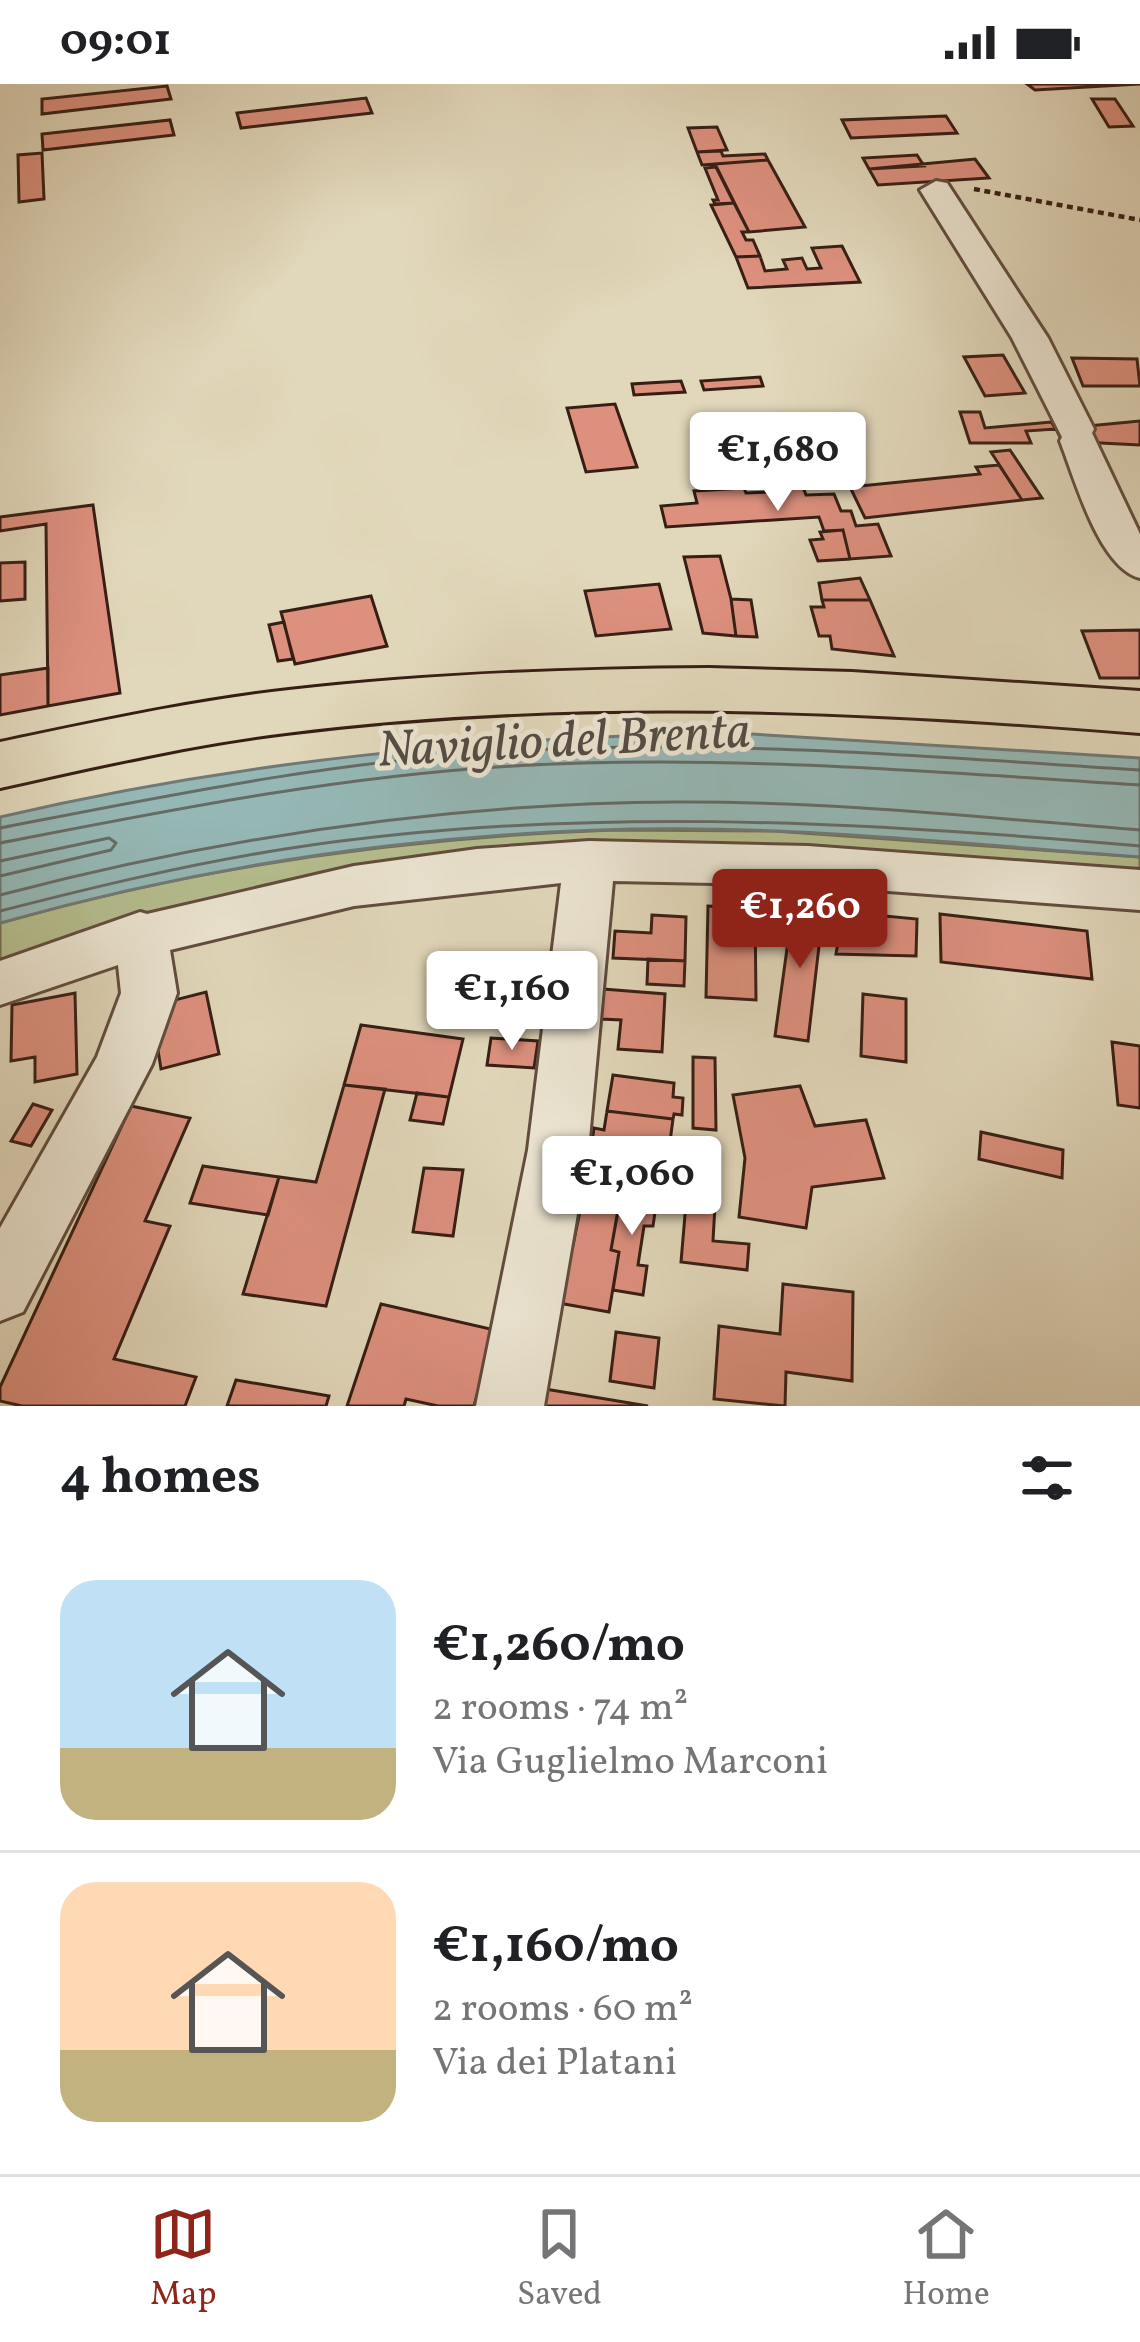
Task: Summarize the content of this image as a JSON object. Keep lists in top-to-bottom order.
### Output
{
  "water": ["Naviglio del Brenta"],
  "page": {
    "status": "09:01",
    "price": [
      "€1,680",
      "€1,260",
      "€1,160",
      "€1,060"
    ],
    "heading": "4 homes",
    "list": [
      {
        "name": "€1,260/mo",
        "note": "2 rooms · 74 m² · Via Guglielmo Marconi"
      },
      {
        "name": "€1,160/mo",
        "note": "2 rooms · 60 m² · Via dei Platani"
      }
    ],
    "tabs": ["Map", "Saved", "Home"]
  }
}
